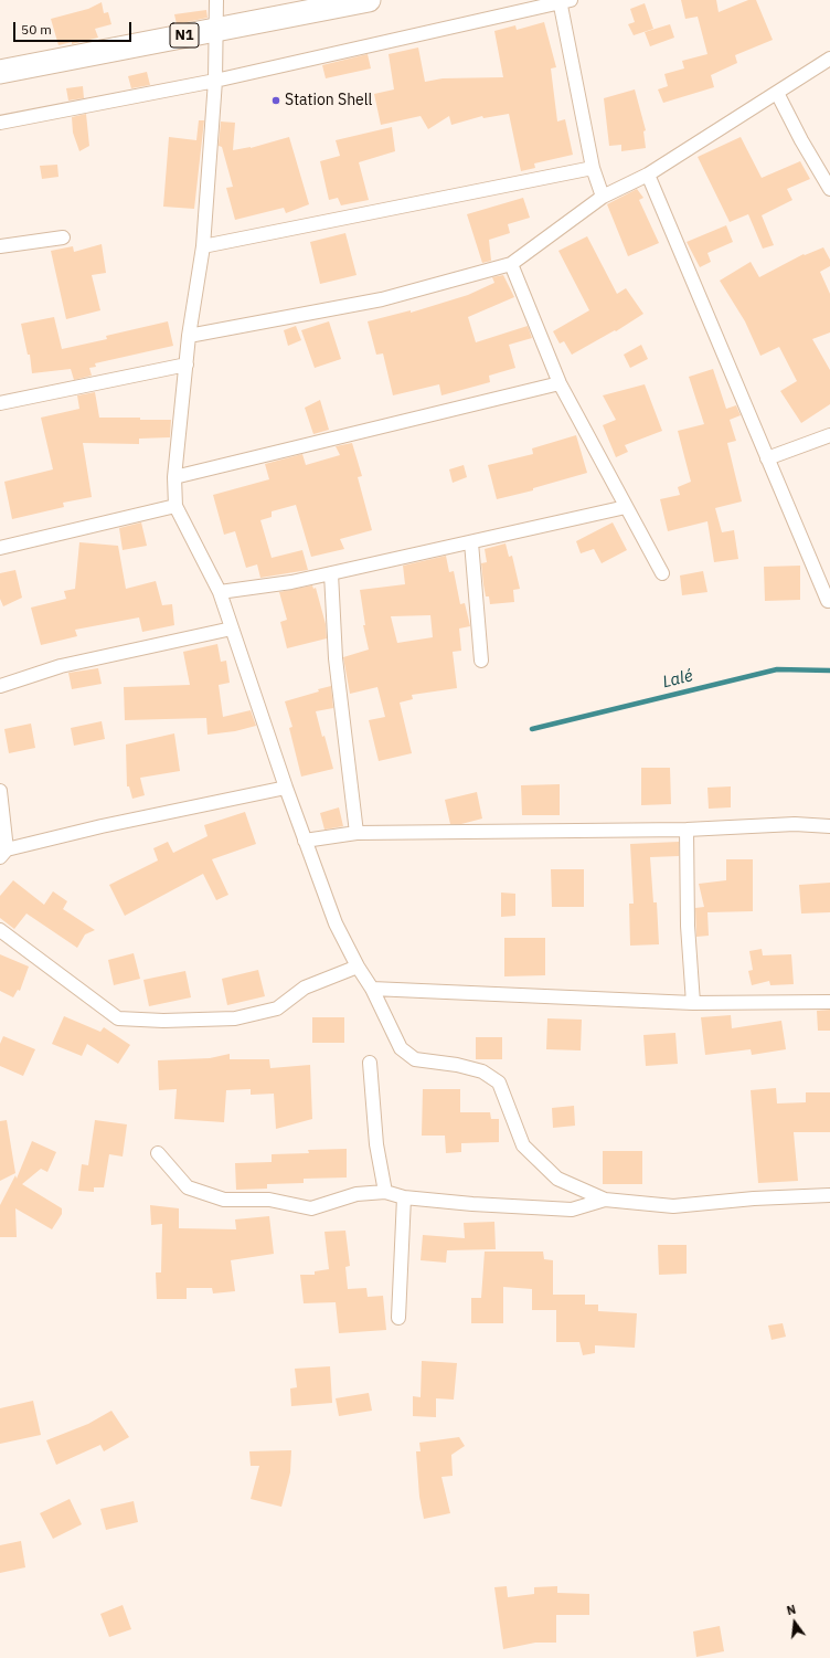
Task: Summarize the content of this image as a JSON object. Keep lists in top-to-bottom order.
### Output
{
  "streets": {
    "highway": ["N1"]
  },
  "water": ["Lalé"],
  "places": ["Station Shell"],
  "scale_bar": "50 m",
  "north": "top"
}
